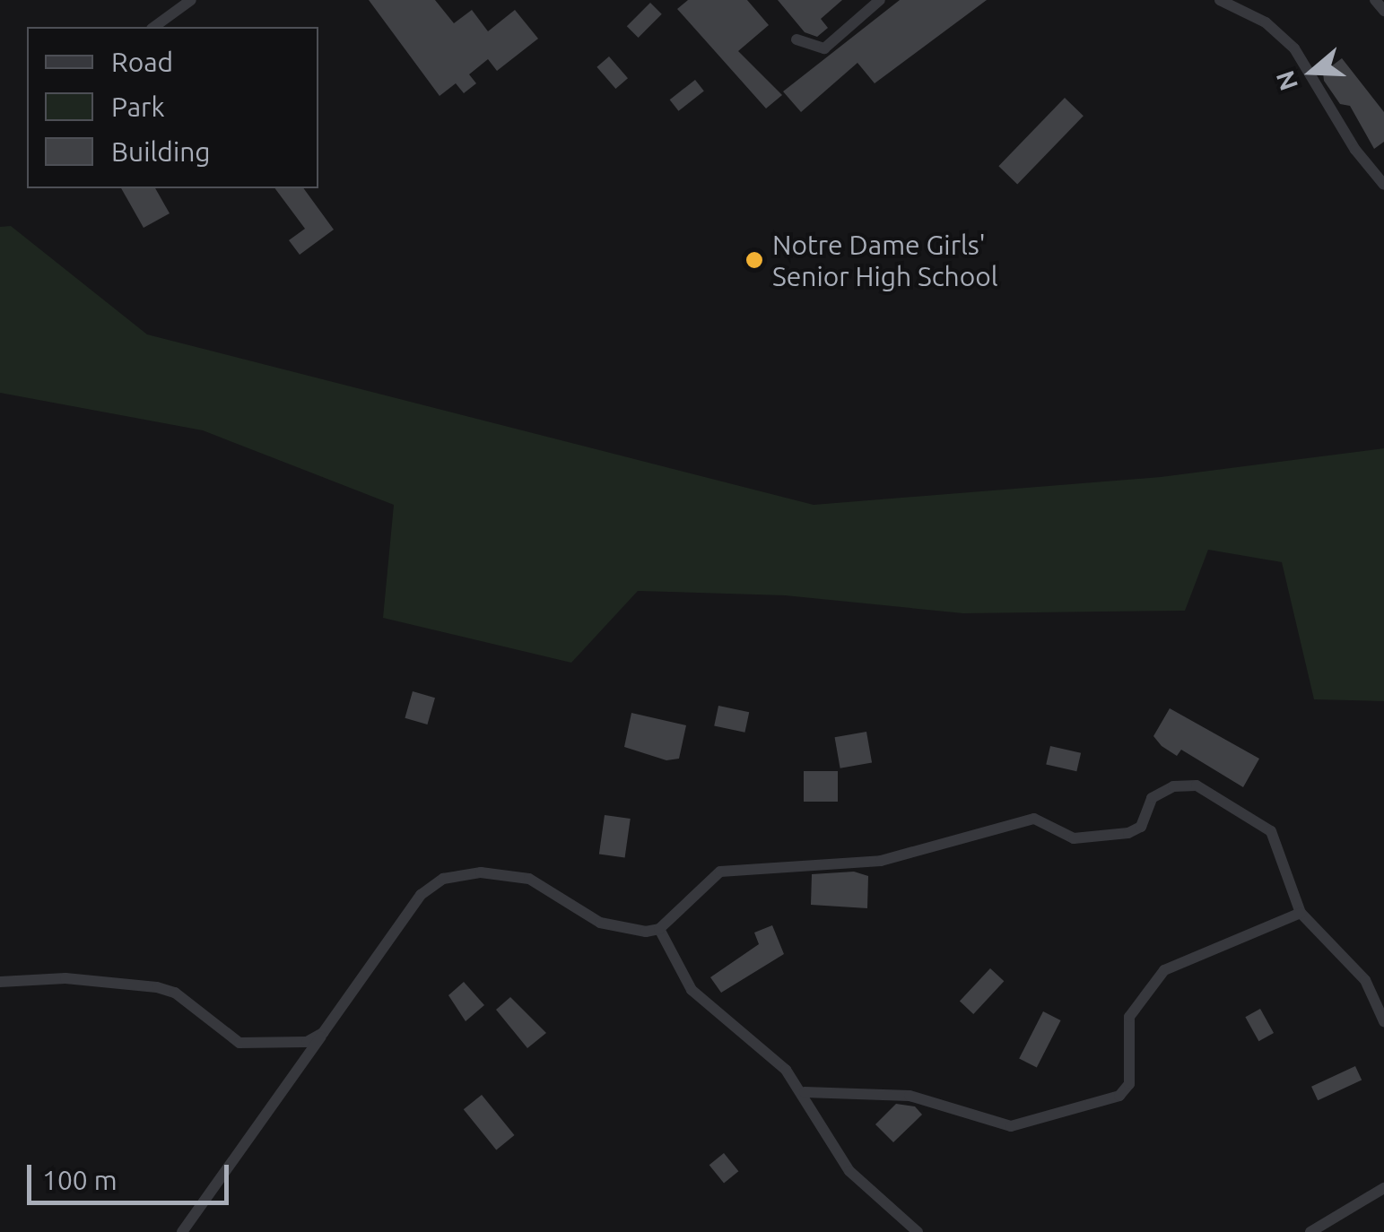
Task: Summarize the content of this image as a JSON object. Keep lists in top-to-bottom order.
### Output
{
  "places": ["Notre Dame Girls' Senior High School"],
  "legend": ["Road", "Park", "Building"],
  "scale_bar": "100 m",
  "north": "left"
}
